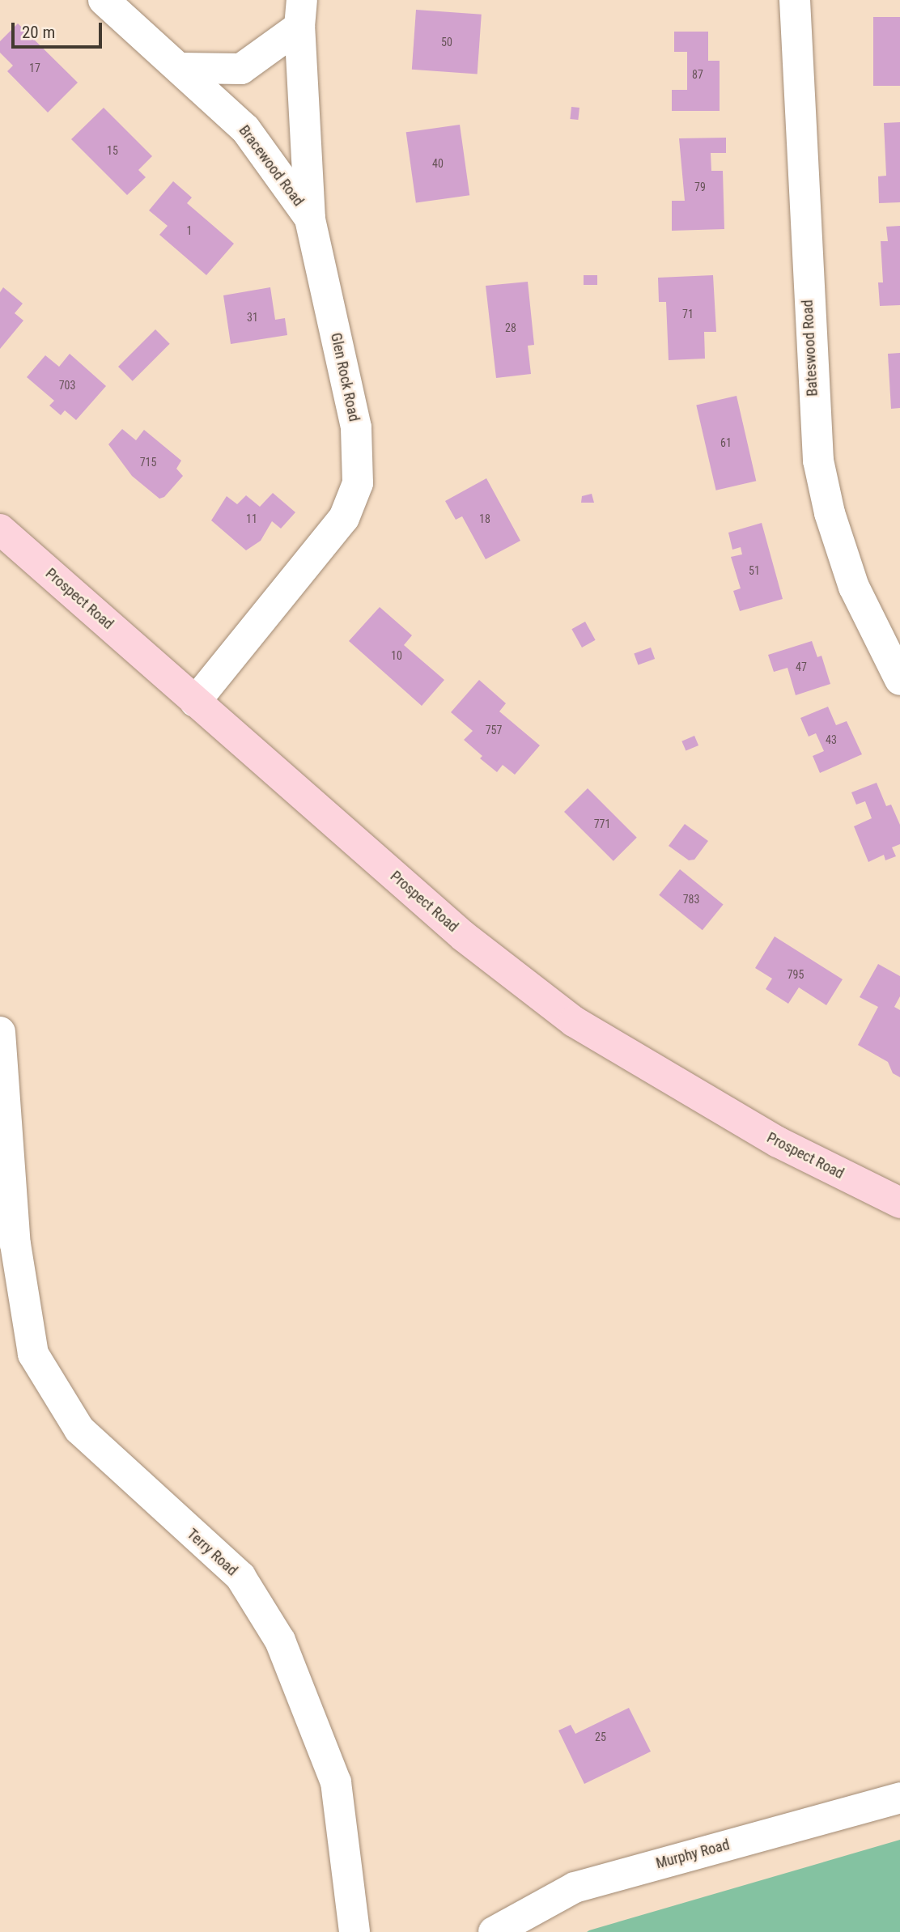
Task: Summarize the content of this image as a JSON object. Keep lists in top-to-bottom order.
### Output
{
  "streets": {
    "main road": ["Prospect Road"],
    "street": [
      "Bracewood Road",
      "Bateswood Road",
      "Glen Rock Road",
      "Terry Road",
      "Murphy Road"
    ]
  },
  "crossings": [
    ["Bracewood Road", "Glen Rock Road"],
    ["Glen Rock Road", "Prospect Road"]
  ],
  "house_numbers": [
    "50",
    "17",
    "87",
    "15",
    "40",
    "79",
    "1",
    "71",
    "31",
    "28",
    "703",
    "61",
    "715",
    "11",
    "18",
    "51",
    "10",
    "47",
    "757",
    "43",
    "771",
    "783",
    "795",
    "25"
  ],
  "scale_bar": "20 m"
}
